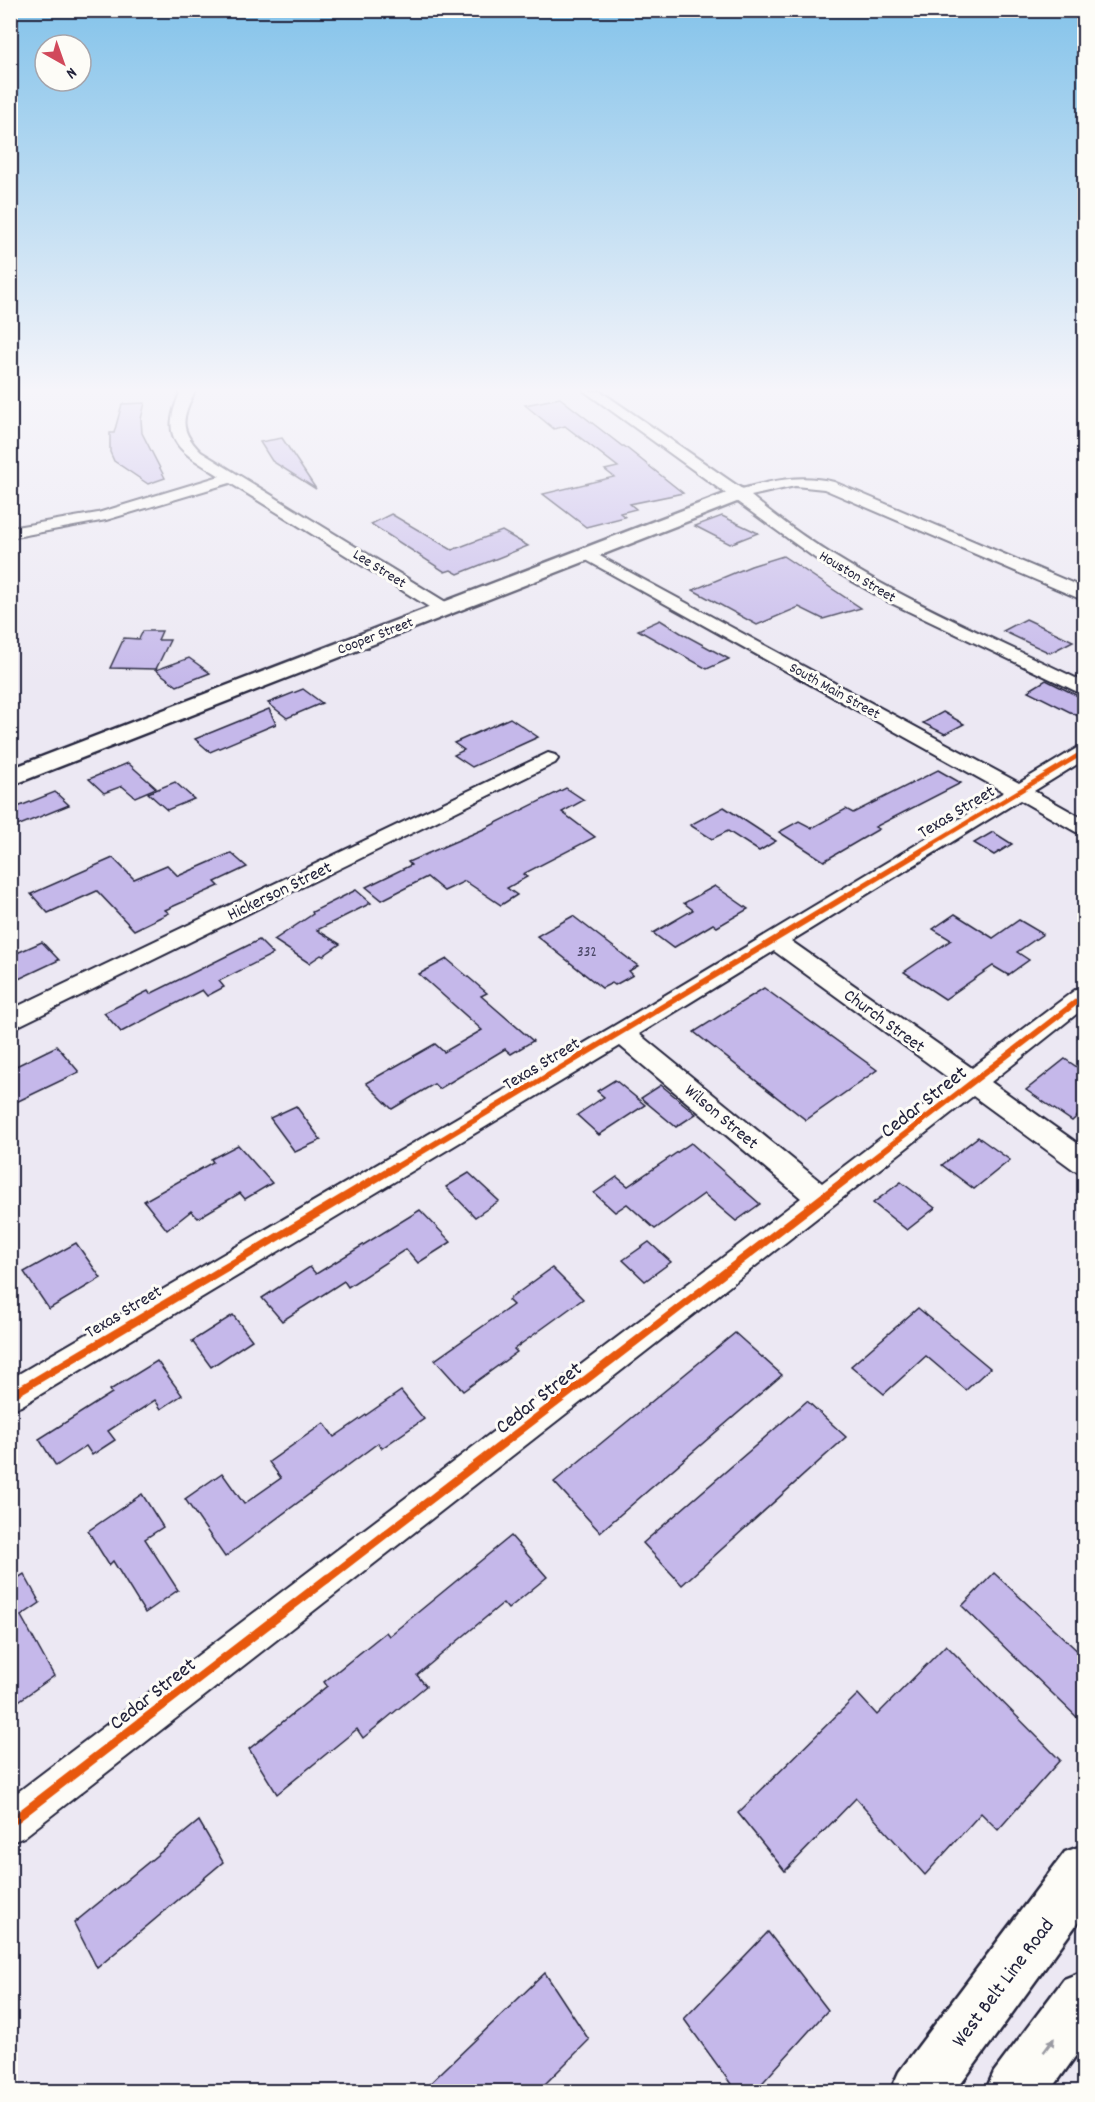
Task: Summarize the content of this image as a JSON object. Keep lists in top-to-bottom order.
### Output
{
  "streets": {
    "street": [
      "Lee Street",
      "Houston Street",
      "Cooper Street",
      "South Main Street",
      "Texas Street",
      "Hickerson Street",
      "Church Street",
      "Cedar Street",
      "Wilson Street",
      "West Belt Line Road"
    ]
  },
  "crossings": [
    ["Lee Street", "Cooper Street"],
    ["Houston Street", "Cooper Street"],
    ["Cooper Street", "South Main Street"],
    ["South Main Street", "Texas Street"],
    ["Texas Street", "Church Street"],
    ["Texas Street", "Wilson Street"],
    ["Church Street", "Cedar Street"],
    ["Cedar Street", "Wilson Street"]
  ],
  "house_numbers": ["332"],
  "north": "bottom right"
}
